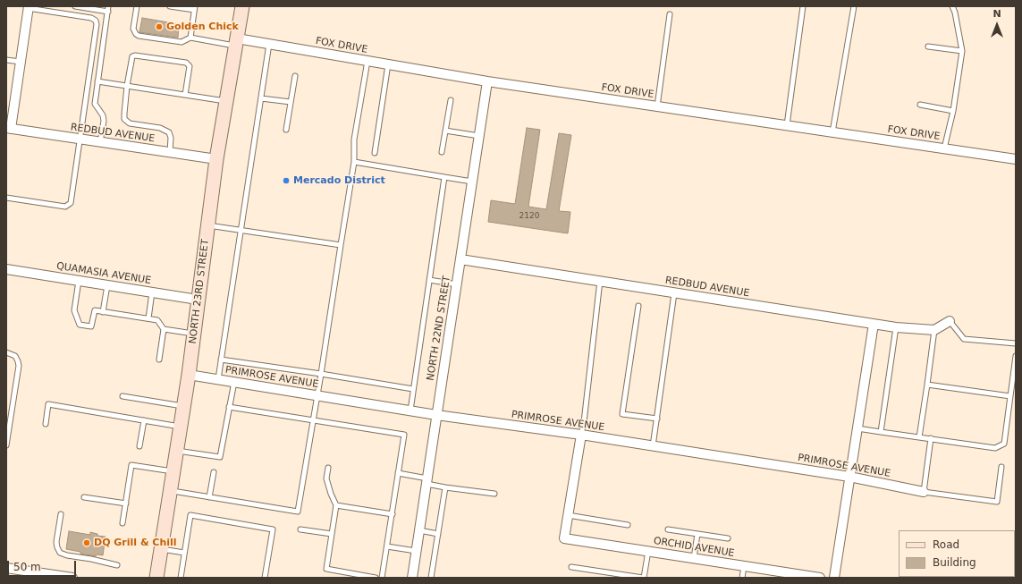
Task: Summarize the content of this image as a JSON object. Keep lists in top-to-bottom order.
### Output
{
  "streets": {
    "main road": ["NORTH 23RD STREET"],
    "street": [
      "FOX DRIVE",
      "REDBUD AVENUE",
      "QUAMASIA AVENUE",
      "NORTH 22ND STREET",
      "PRIMROSE AVENUE",
      "ORCHID AVENUE"
    ]
  },
  "crossings": [
    ["FOX DRIVE", "NORTH 23RD STREET"],
    ["FOX DRIVE", "NORTH 22ND STREET"],
    ["REDBUD AVENUE", "NORTH 23RD STREET"],
    ["REDBUD AVENUE", "NORTH 22ND STREET"],
    ["QUAMASIA AVENUE", "NORTH 23RD STREET"],
    ["NORTH 23RD STREET", "PRIMROSE AVENUE"],
    ["NORTH 22ND STREET", "PRIMROSE AVENUE"]
  ],
  "places": ["Golden Chick", "Mercado District", "DQ Grill & Chill"],
  "house_numbers": ["2120"],
  "legend": ["Road", "Building"],
  "scale_bar": "50 m",
  "north": "top"
}
